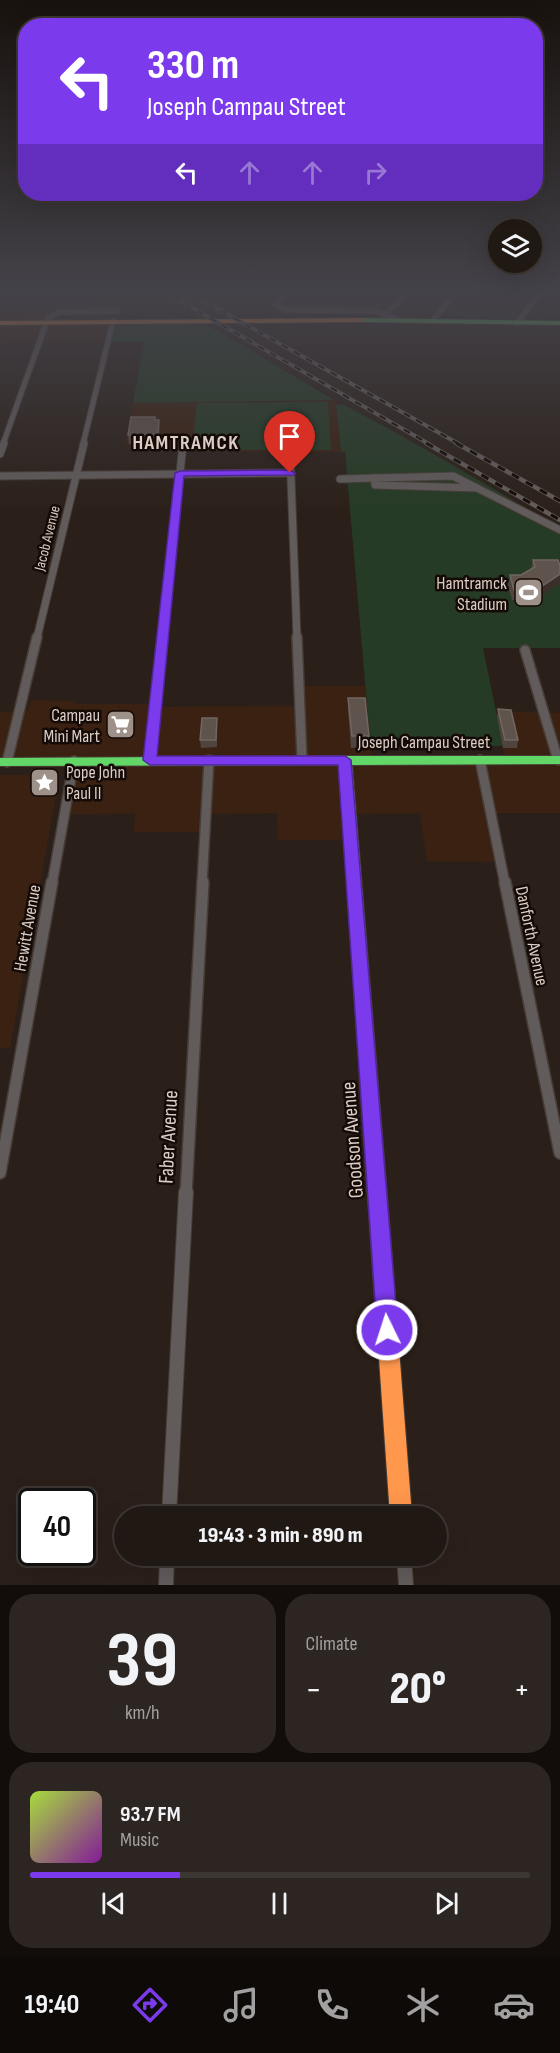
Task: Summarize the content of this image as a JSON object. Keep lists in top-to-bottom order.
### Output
{
  "streets": {
    "street": [
      "Jacob Avenue",
      "Joseph Campau Street",
      "Hewitt Avenue",
      "Danforth Avenue",
      "Faber Avenue",
      "Goodson Avenue"
    ]
  },
  "crossings": [
    ["Jacob Avenue", "Joseph Campau Street"],
    ["Joseph Campau Street", "Hewitt Avenue"],
    ["Joseph Campau Street", "Danforth Avenue"],
    ["Joseph Campau Street", "Faber Avenue"],
    ["Joseph Campau Street", "Goodson Avenue"]
  ],
  "districts": ["HAMTRAMCK"],
  "places": {
    "sports": ["Hamtramck Stadium"],
    "supermarket": ["Campau Mini Mart"],
    "place": ["Pope John Paul II"]
  },
  "page": {
    "turn": ["330 m", "Joseph Campau Street"],
    "limit": "40",
    "trip": "19:43 · 3 min · 890 m",
    "tile": [
      ["39", "km/h"],
      "Climate"
    ],
    "heat": ["−", "20°", "+"],
    "song": ["93.7 FM", "Music"],
    "tabs": "19:40"
  }
}
